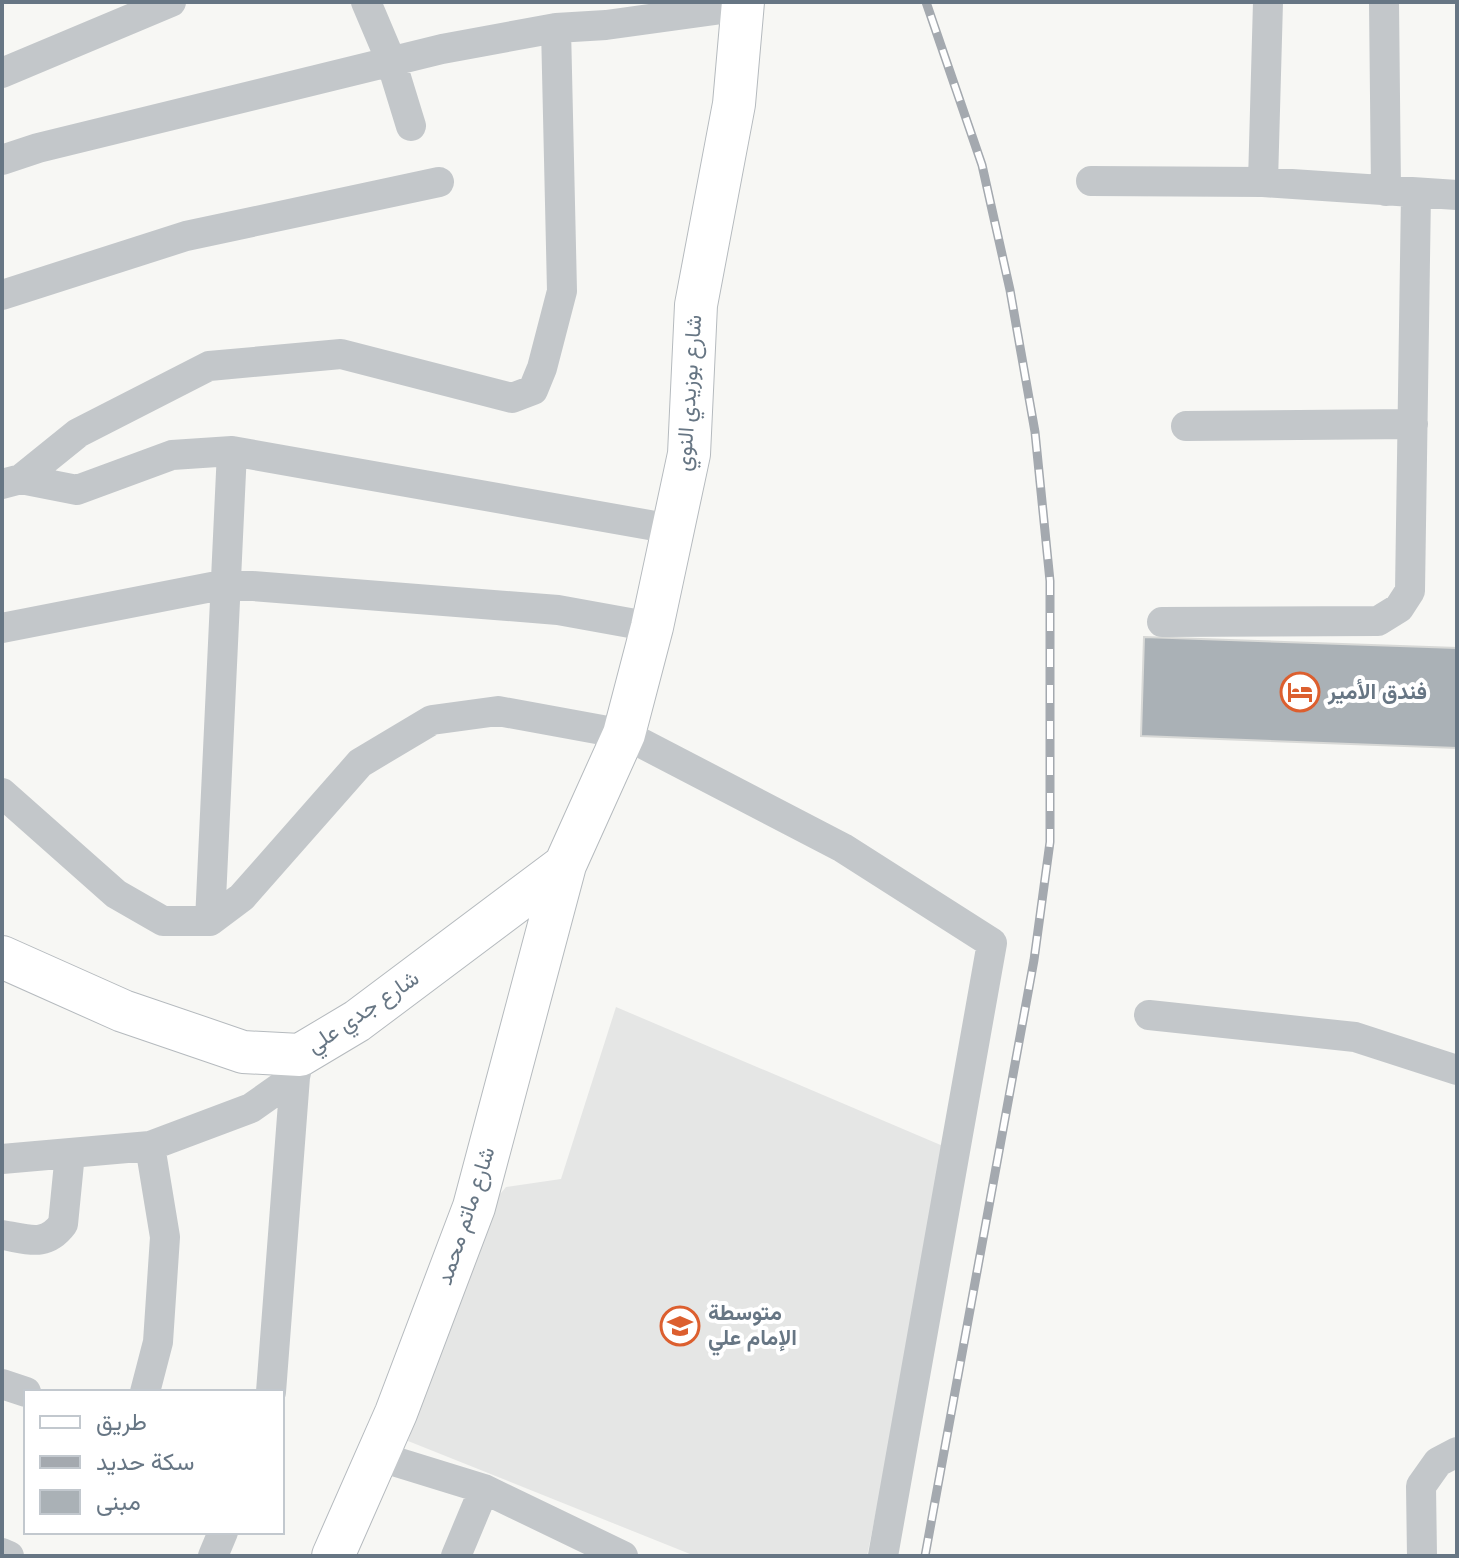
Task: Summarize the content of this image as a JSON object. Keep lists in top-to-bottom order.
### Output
{
  "streets": {
    "street": ["شارع بوزيدي النوي", "شارع جدي علي", "شارع ماتم محمد"]
  },
  "crossings": [
    ["شارع بوزيدي النوي", "شارع جدي علي"],
    ["شارع بوزيدي النوي", "شارع ماتم محمد"],
    ["شارع جدي علي", "شارع ماتم محمد"]
  ],
  "places": {
    "hotel": ["فندق الأمير"],
    "school or university": ["متوسطة الإمام علي"]
  },
  "legend": ["طريق", "سكة حديد", "مبنى"]
}
